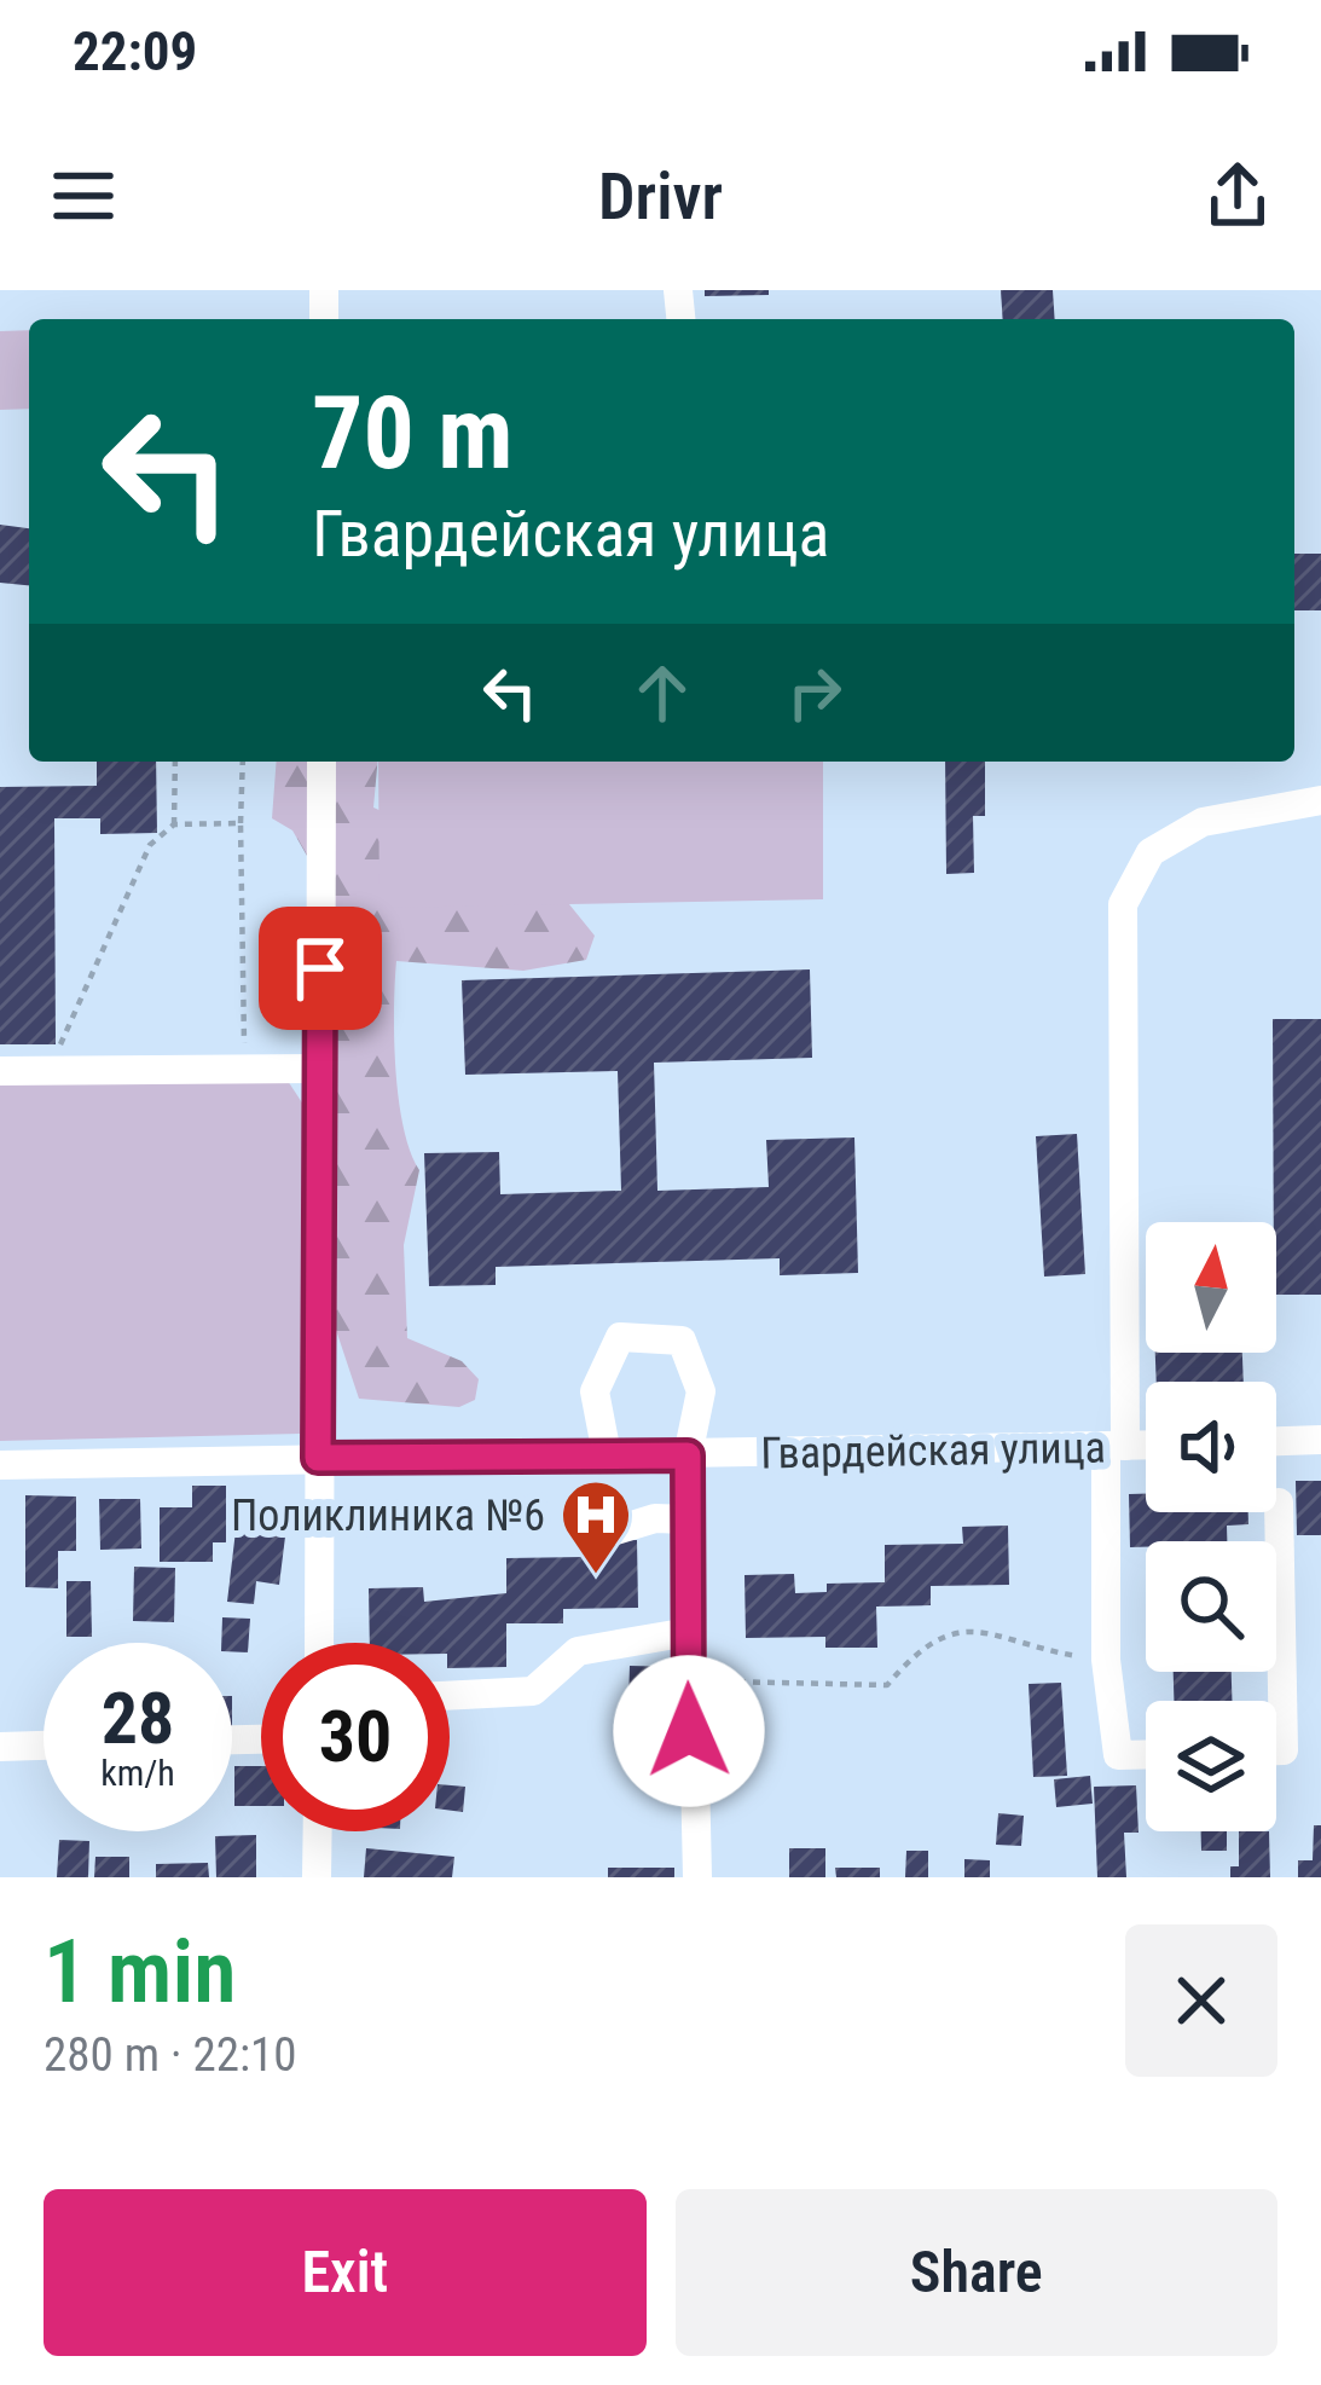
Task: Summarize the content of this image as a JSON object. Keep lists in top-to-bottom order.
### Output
{
  "streets": {
    "street": ["Гвардейская улица"]
  },
  "places": {
    "hospital": ["Поликлиника №6"]
  },
  "north": "top",
  "page": {
    "status": "22:09",
    "header": "Drivr",
    "turn": ["70 m", "Гвардейская улица"],
    "speed": "28 km/h",
    "limit": "30",
    "heading": ["1 min", "280 m · 22:10"],
    "buttons": ["Exit", "Share"]
  }
}
